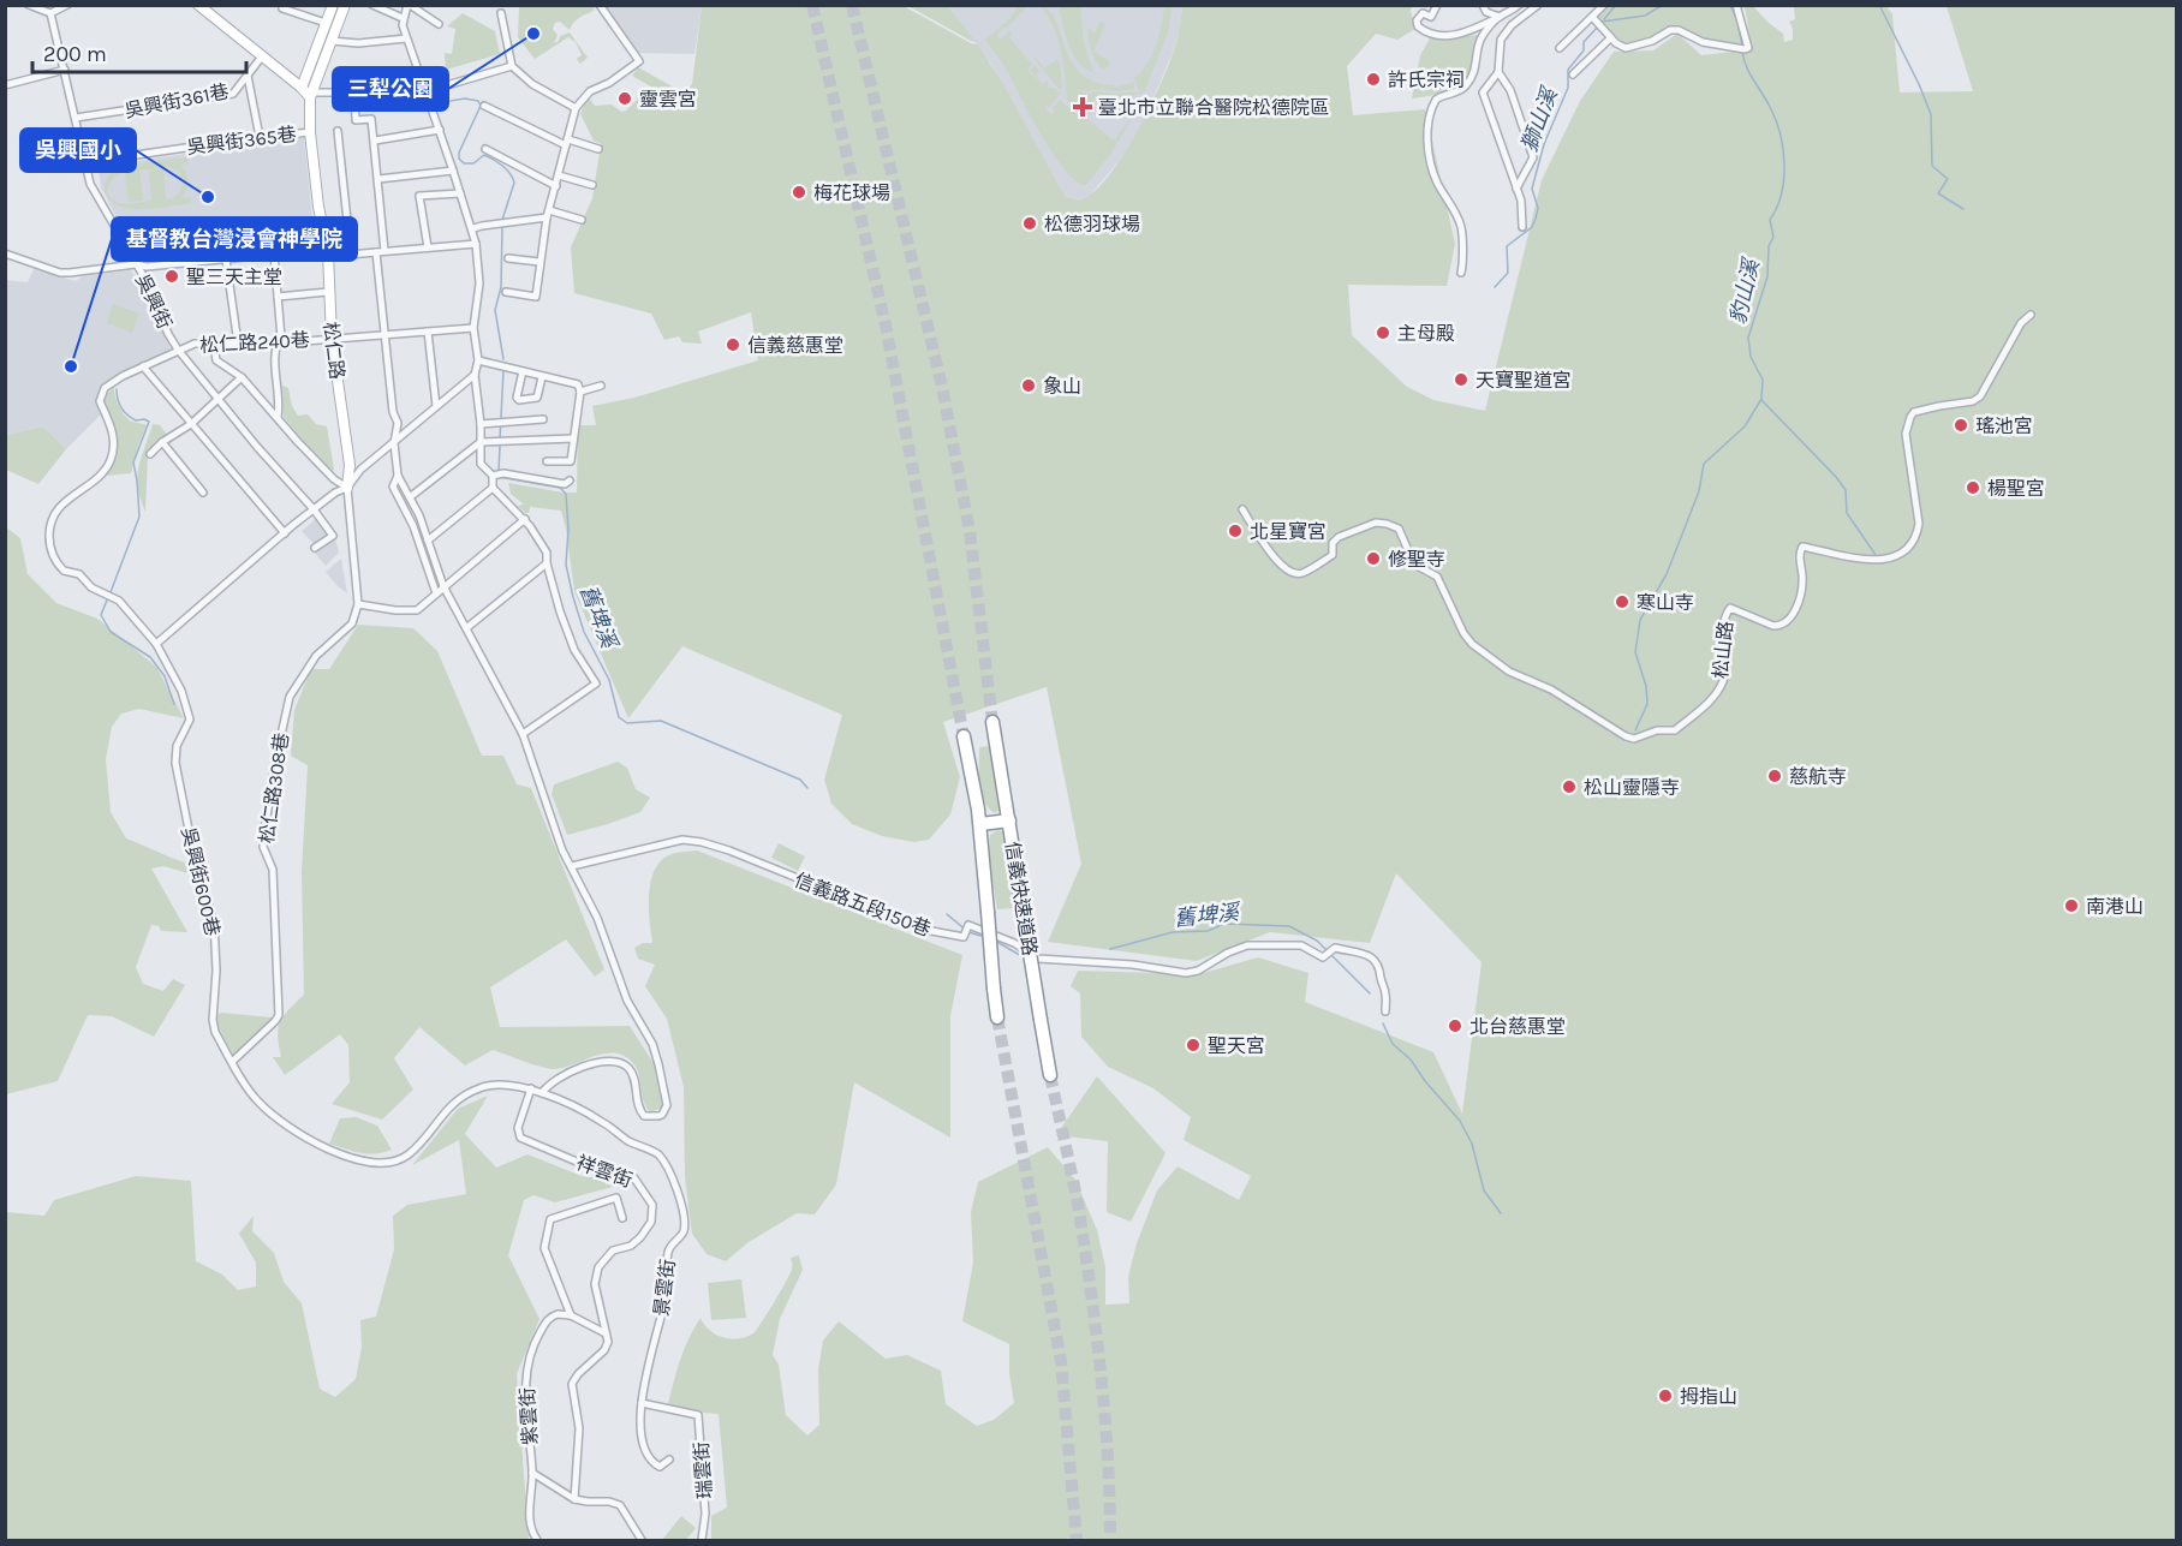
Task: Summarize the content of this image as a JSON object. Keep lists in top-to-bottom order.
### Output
{
  "streets": {
    "highway": ["信義快速道路"],
    "street": [
      "吳興街361巷",
      "吳興街365巷",
      "吳興街",
      "松仁路240巷",
      "松仁路",
      "松山路",
      "松仁路308巷",
      "吳興街600巷",
      "信義路五段150巷",
      "祥雲街",
      "景雲街",
      "紫雲街",
      "瑞雲街"
    ]
  },
  "crossings": [
    ["吳興街361巷", "吳興街"],
    ["吳興街365巷", "吳興街"],
    ["吳興街365巷", "松仁路"],
    ["吳興街", "松仁路240巷"],
    ["松仁路240巷", "松仁路"],
    ["松仁路240巷", "吳興街600巷"],
    ["松仁路", "松仁路308巷"],
    ["松仁路308巷", "吳興街600巷"],
    ["吳興街600巷", "祥雲街"],
    ["吳興街600巷", "景雲街"],
    ["祥雲街", "景雲街"],
    ["景雲街", "瑞雲街"]
  ],
  "water": ["獅山溪", "豹山溪", "舊埤溪"],
  "places": {
    "other": [
      "三犁公園",
      "許氏宗祠",
      "靈雲宮",
      "梅花球場",
      "吳興國小",
      "松德羽球場",
      "聖三天主堂",
      "主母殿",
      "信義慈惠堂",
      "基督教台灣浸會神學院",
      "天寶聖道宮",
      "象山",
      "瑤池宮",
      "楊聖宮",
      "北星寶宮",
      "修聖寺",
      "寒山寺",
      "慈航寺",
      "松山靈隱寺",
      "南港山",
      "北台慈惠堂",
      "聖天宮",
      "拇指山"
    ],
    "health": ["臺北市立聯合醫院松德院區"]
  },
  "scale_bar": "200 m"
}
